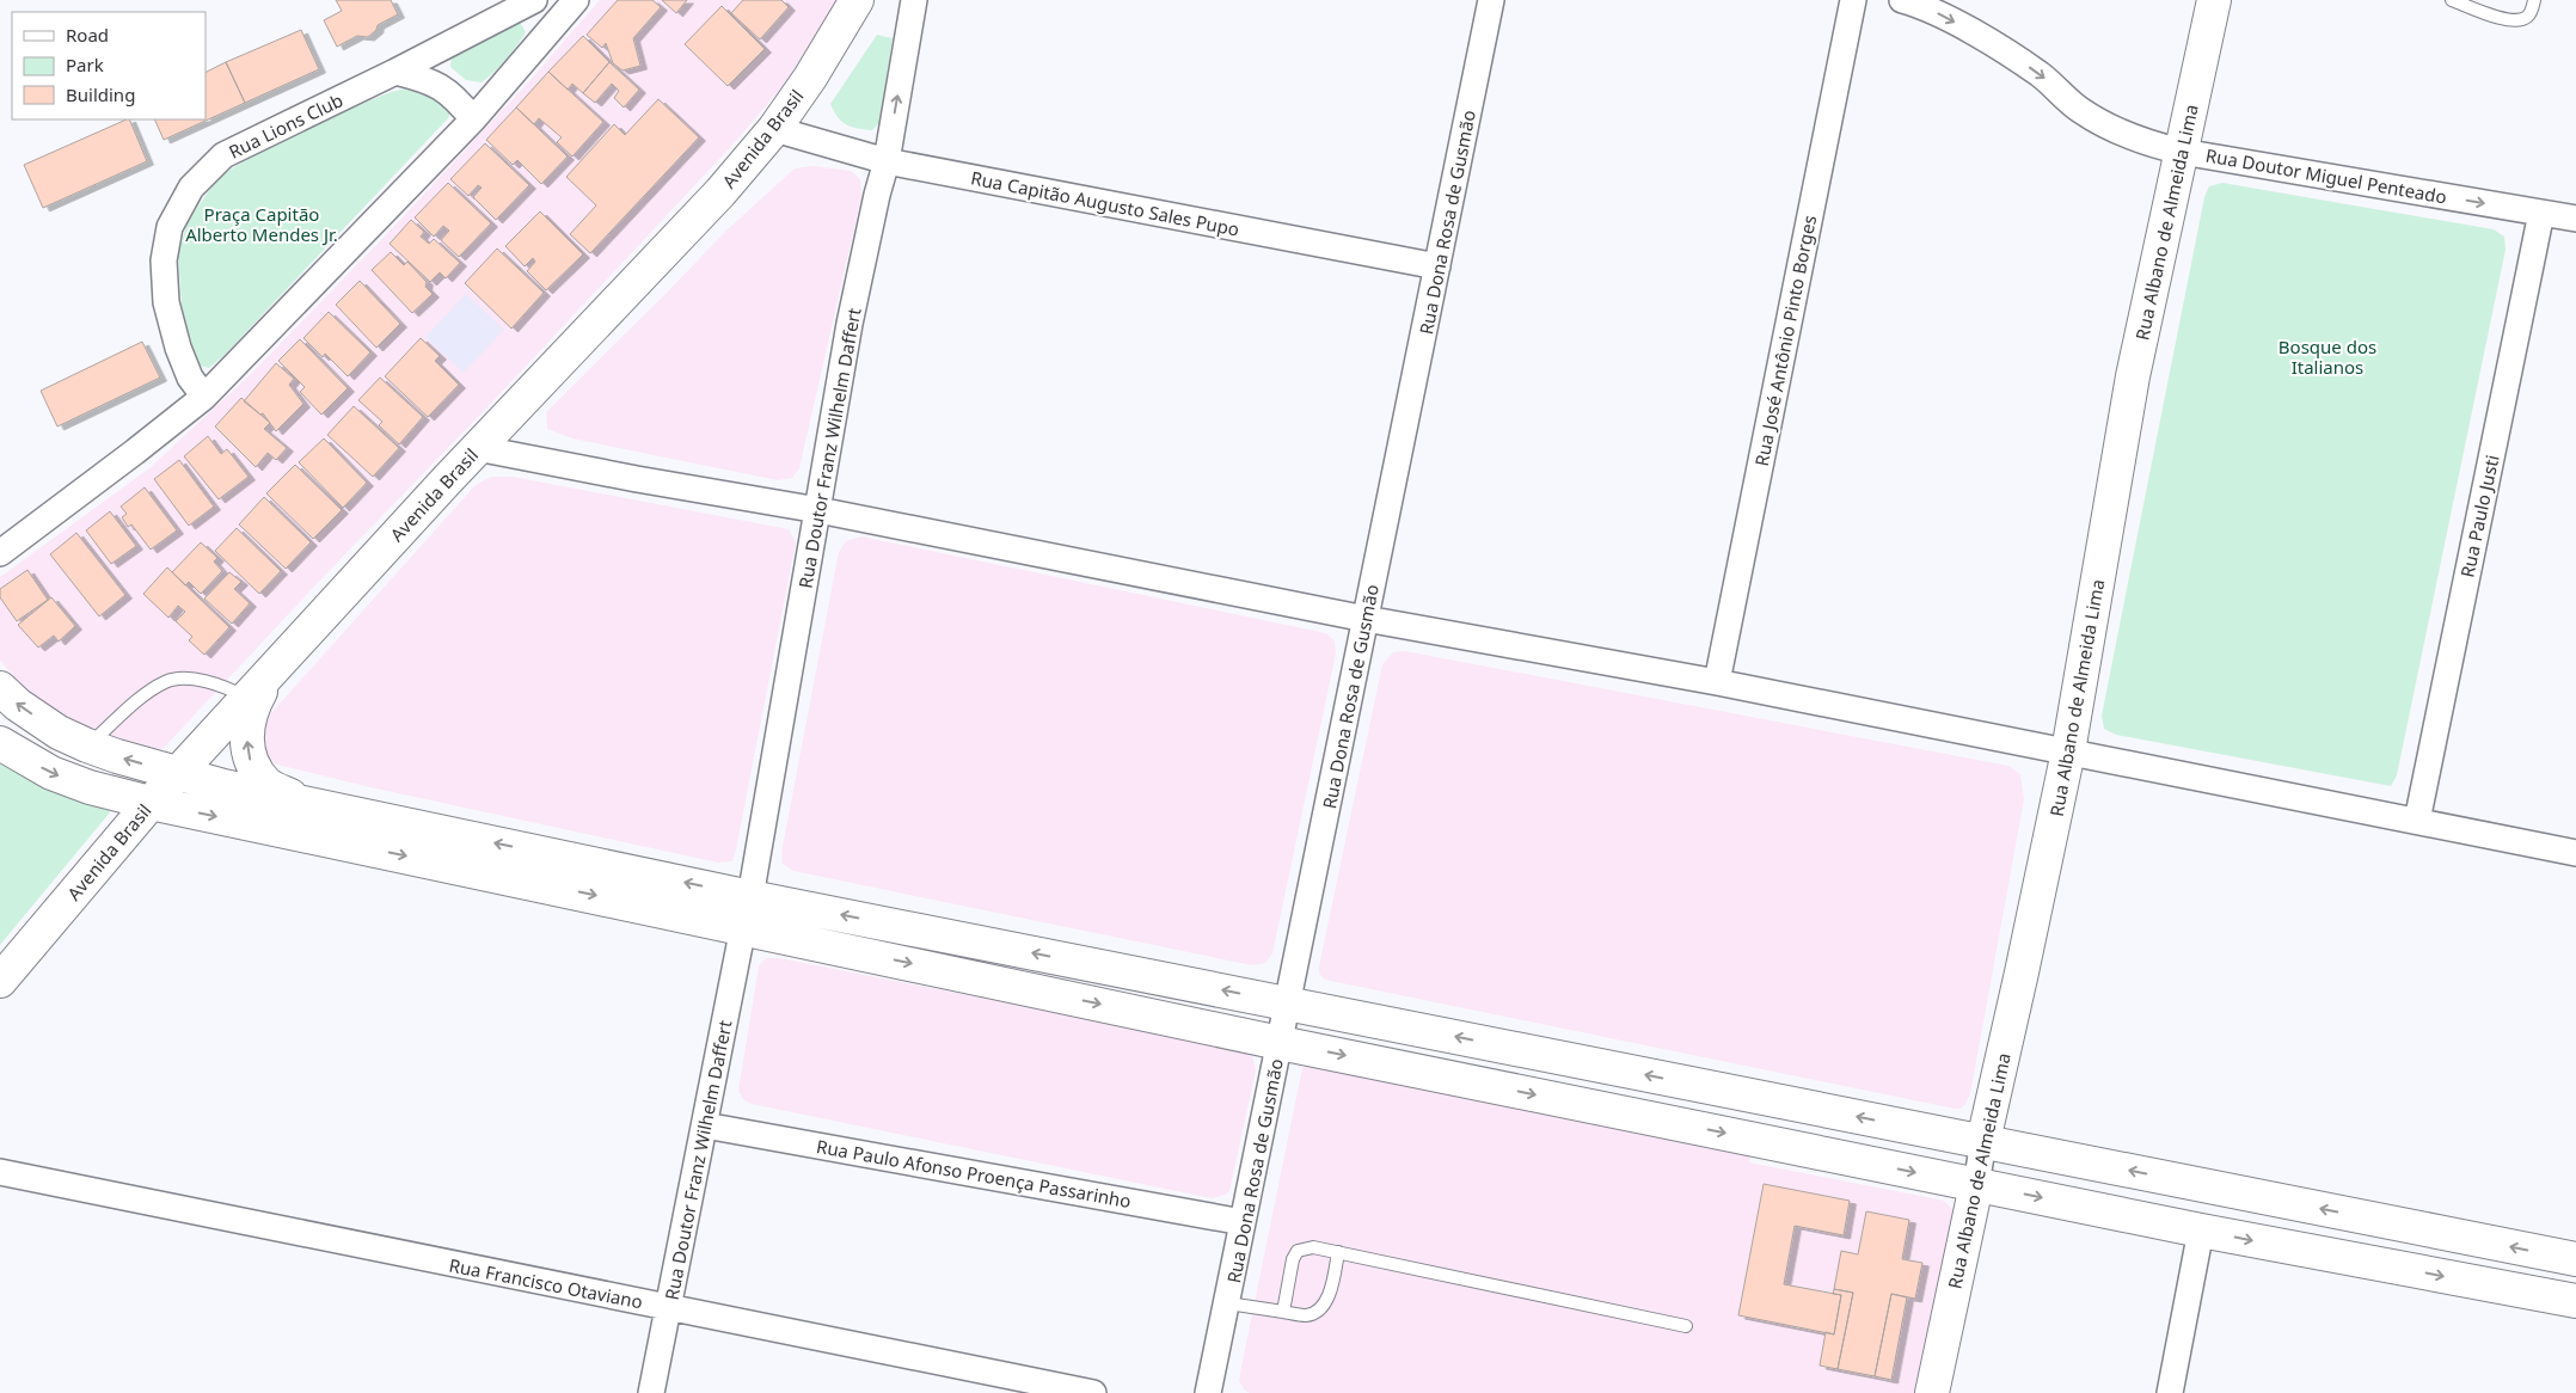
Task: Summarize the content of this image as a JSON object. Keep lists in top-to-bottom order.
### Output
{
  "streets": {
    "main road": ["Avenida Brasil", "Rua Albano de Almeida Lima"],
    "street": [
      "Rua Lions Club",
      "Rua Doutor Miguel Penteado",
      "Rua Capitão Augusto Sales Pupo",
      "Rua Dona Rosa de Gusmão",
      "Rua José Antônio Pinto Borges",
      "Rua Doutor Franz Wilhelm Daffert",
      "Rua Paulo Justi",
      "Rua Paulo Afonso Proença Passarinho",
      "Rua Francisco Otaviano"
    ]
  },
  "crossings": [
    ["Avenida Brasil", "Rua Capitão Augusto Sales Pupo"],
    ["Rua Doutor Miguel Penteado", "Rua Albano de Almeida Lima"],
    ["Rua Doutor Miguel Penteado", "Rua Paulo Justi"],
    ["Rua Capitão Augusto Sales Pupo", "Rua Dona Rosa de Gusmão"],
    ["Rua Capitão Augusto Sales Pupo", "Rua Doutor Franz Wilhelm Daffert"],
    ["Rua Dona Rosa de Gusmão", "Rua Paulo Afonso Proença Passarinho"],
    ["Rua Doutor Franz Wilhelm Daffert", "Rua Paulo Afonso Proença Passarinho"],
    ["Rua Doutor Franz Wilhelm Daffert", "Rua Francisco Otaviano"]
  ],
  "one_way": ["Rua Doutor Miguel Penteado"],
  "parks": ["Praça Capitão Alberto Mendes Jr.", "Bosque dos Italianos"],
  "legend": ["Road", "Park", "Building"]
}
